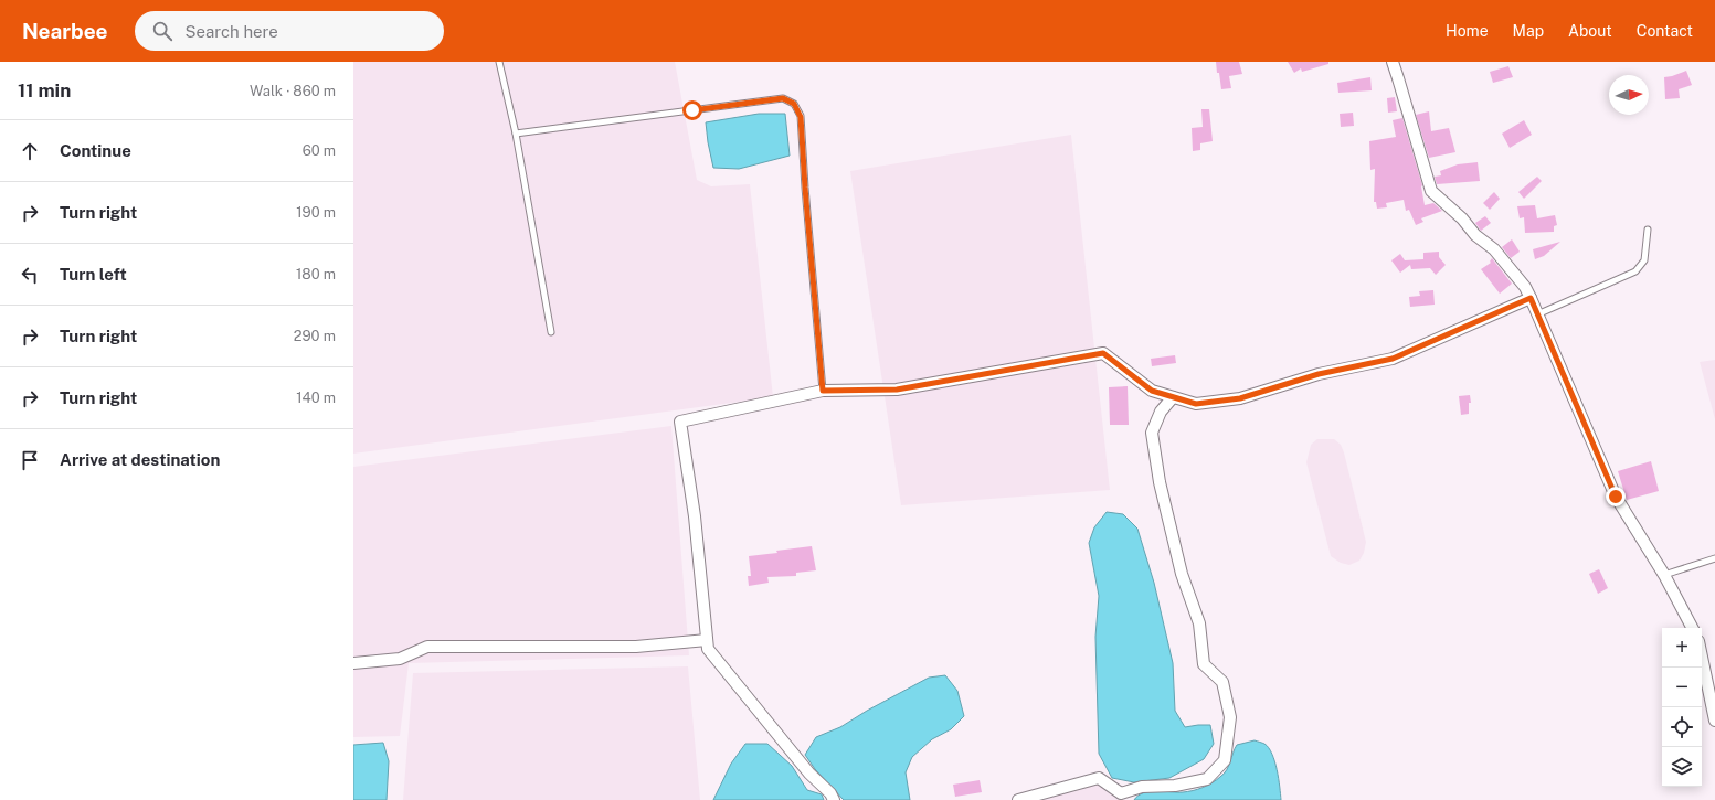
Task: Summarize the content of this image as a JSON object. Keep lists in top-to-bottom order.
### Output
{
  "north": "right",
  "page": {
    "header": "Nearbee",
    "search": "Search here",
    "nav": [
      "Home",
      "Map",
      "About",
      "Contact"
    ],
    "heading": ["11 min", "Walk · 860 m"],
    "list": [
      ["Continue", "60 m"],
      ["Turn right", "190 m"],
      ["Turn left", "180 m"],
      ["Turn right", "290 m"],
      ["Turn right", "140 m"],
      "Arrive at destination"
    ],
    "map_buttons": ["+", "−"]
  }
}
